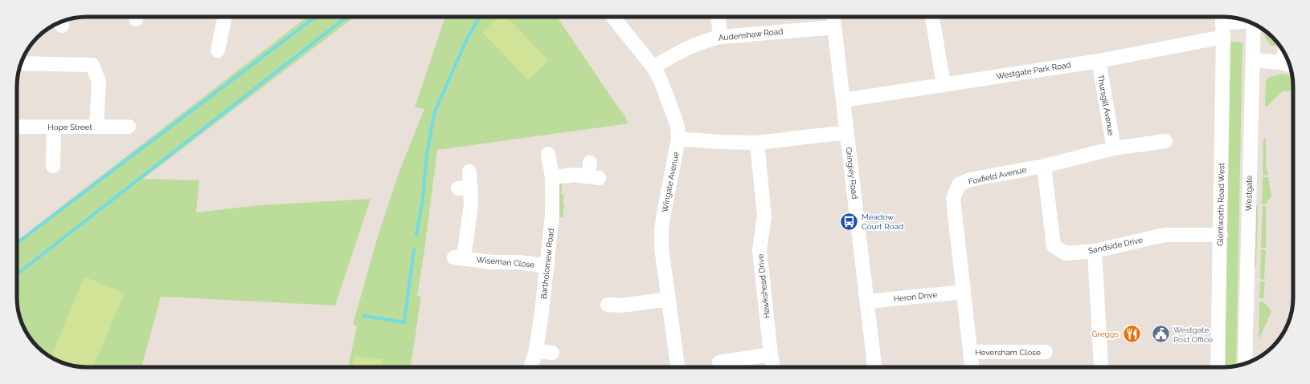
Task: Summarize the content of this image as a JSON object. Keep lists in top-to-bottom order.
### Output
{
  "streets": {
    "street": [
      "Audenshaw Road",
      "Westgate Park Road",
      "Thursgill Avenue",
      "Hope Street",
      "Gringley Road",
      "Foxfield Avenue",
      "Wingate Avenue",
      "Westgate",
      "Glentworth Road West",
      "Sandside Drive",
      "Wiseman Close",
      "Bartholomew Road",
      "Hawkshead Drive",
      "Heron Drive",
      "Heversham Close"
    ]
  },
  "crossings": [
    ["Audenshaw Road", "Gringley Road"],
    ["Audenshaw Road", "Wingate Avenue"],
    ["Westgate Park Road", "Thursgill Avenue"],
    ["Westgate Park Road", "Gringley Road"],
    ["Westgate Park Road", "Glentworth Road West"],
    ["Thursgill Avenue", "Foxfield Avenue"],
    ["Gringley Road", "Heron Drive"],
    ["Foxfield Avenue", "Sandside Drive"],
    ["Foxfield Avenue", "Heron Drive"],
    ["Foxfield Avenue", "Heversham Close"],
    ["Glentworth Road West", "Sandside Drive"],
    ["Wiseman Close", "Bartholomew Road"]
  ],
  "places": {
    "bus stop": ["Meadow Court Road"],
    "restaurant": ["Greggs"],
    "public building": ["Westgate Post Office"]
  }
}
